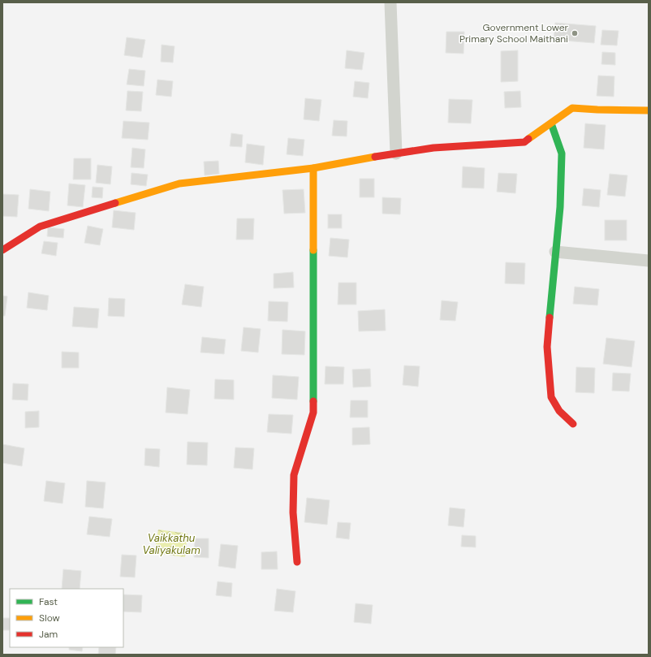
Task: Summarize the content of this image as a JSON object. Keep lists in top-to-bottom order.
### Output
{
  "water": ["Vaikkathu Valiyakulam"],
  "places": ["Government Lower Primary School Maithani"],
  "legend": ["Fast", "Slow", "Jam"]
}
